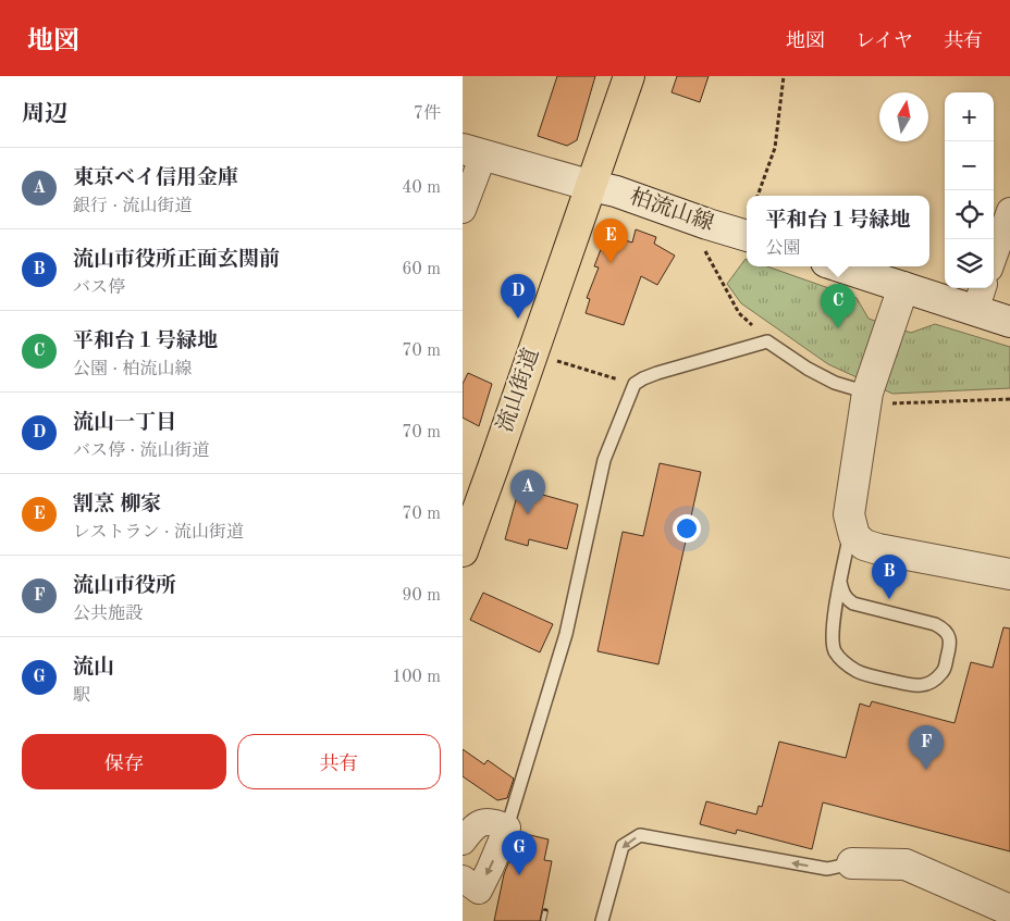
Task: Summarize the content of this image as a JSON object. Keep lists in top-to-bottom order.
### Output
{
  "streets": {
    "main road": ["流山街道"],
    "street": ["柏流山線"]
  },
  "crossings": [
    ["柏流山線", "流山街道"]
  ],
  "north": "top",
  "page": {
    "header": "地図",
    "nav": ["地図", "レイヤ", "共有"],
    "heading": ["周辺", "7件"],
    "map_buttons": ["+", "−"],
    "list": [
      {
        "mark": "A",
        "name": "東京ベイ信用金庫",
        "note": "銀行 · 流山街道",
        "value": "40 m"
      },
      {
        "mark": "B",
        "name": "流山市役所正面玄関前",
        "note": "バス停",
        "value": "60 m"
      },
      {
        "mark": "C",
        "name": "平和台１号緑地",
        "note": "公園 · 柏流山線",
        "value": "70 m"
      },
      {
        "mark": "D",
        "name": "流山一丁目",
        "note": "バス停 · 流山街道",
        "value": "70 m"
      },
      {
        "mark": "E",
        "name": "割烹 柳家",
        "note": "レストラン · 流山街道",
        "value": "70 m"
      },
      {
        "mark": "F",
        "name": "流山市役所",
        "note": "公共施設",
        "value": "90 m"
      },
      {
        "mark": "G",
        "name": "流山",
        "note": "駅",
        "value": "100 m"
      }
    ],
    "popup": ["平和台１号緑地", "公園"],
    "pins": [
      "E",
      "D",
      "C",
      "A",
      "B",
      "F",
      "G"
    ],
    "buttons": ["保存", "共有"]
  }
}
